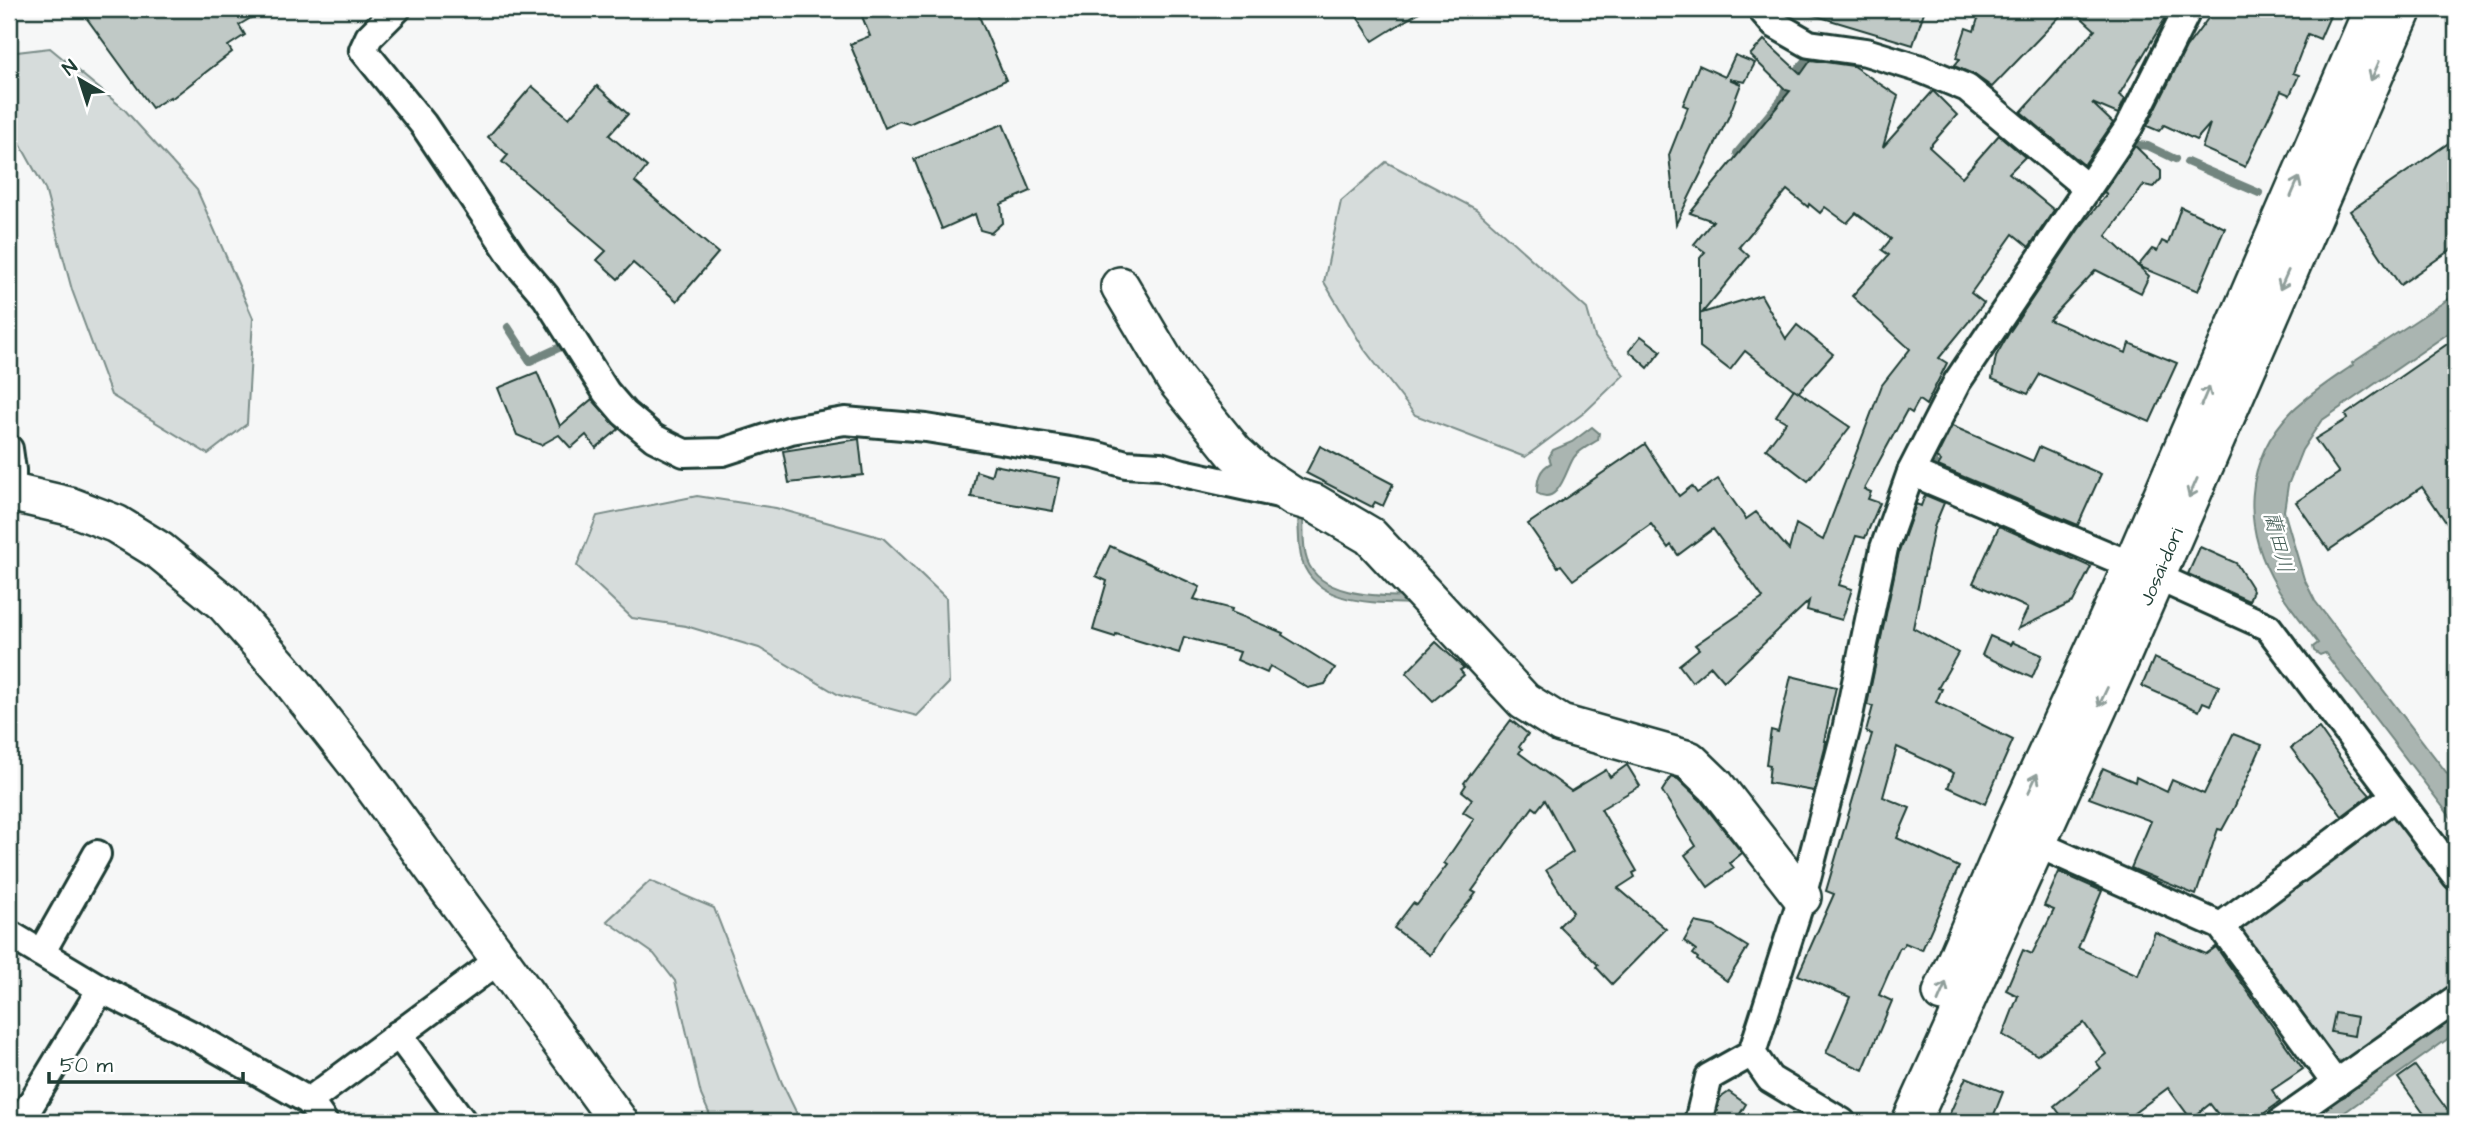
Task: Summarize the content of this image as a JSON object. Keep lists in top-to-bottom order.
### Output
{
  "streets": {
    "street": ["Josai-dori"]
  },
  "water": ["藺田川"],
  "scale_bar": "50 m",
  "north": "top left"
}
